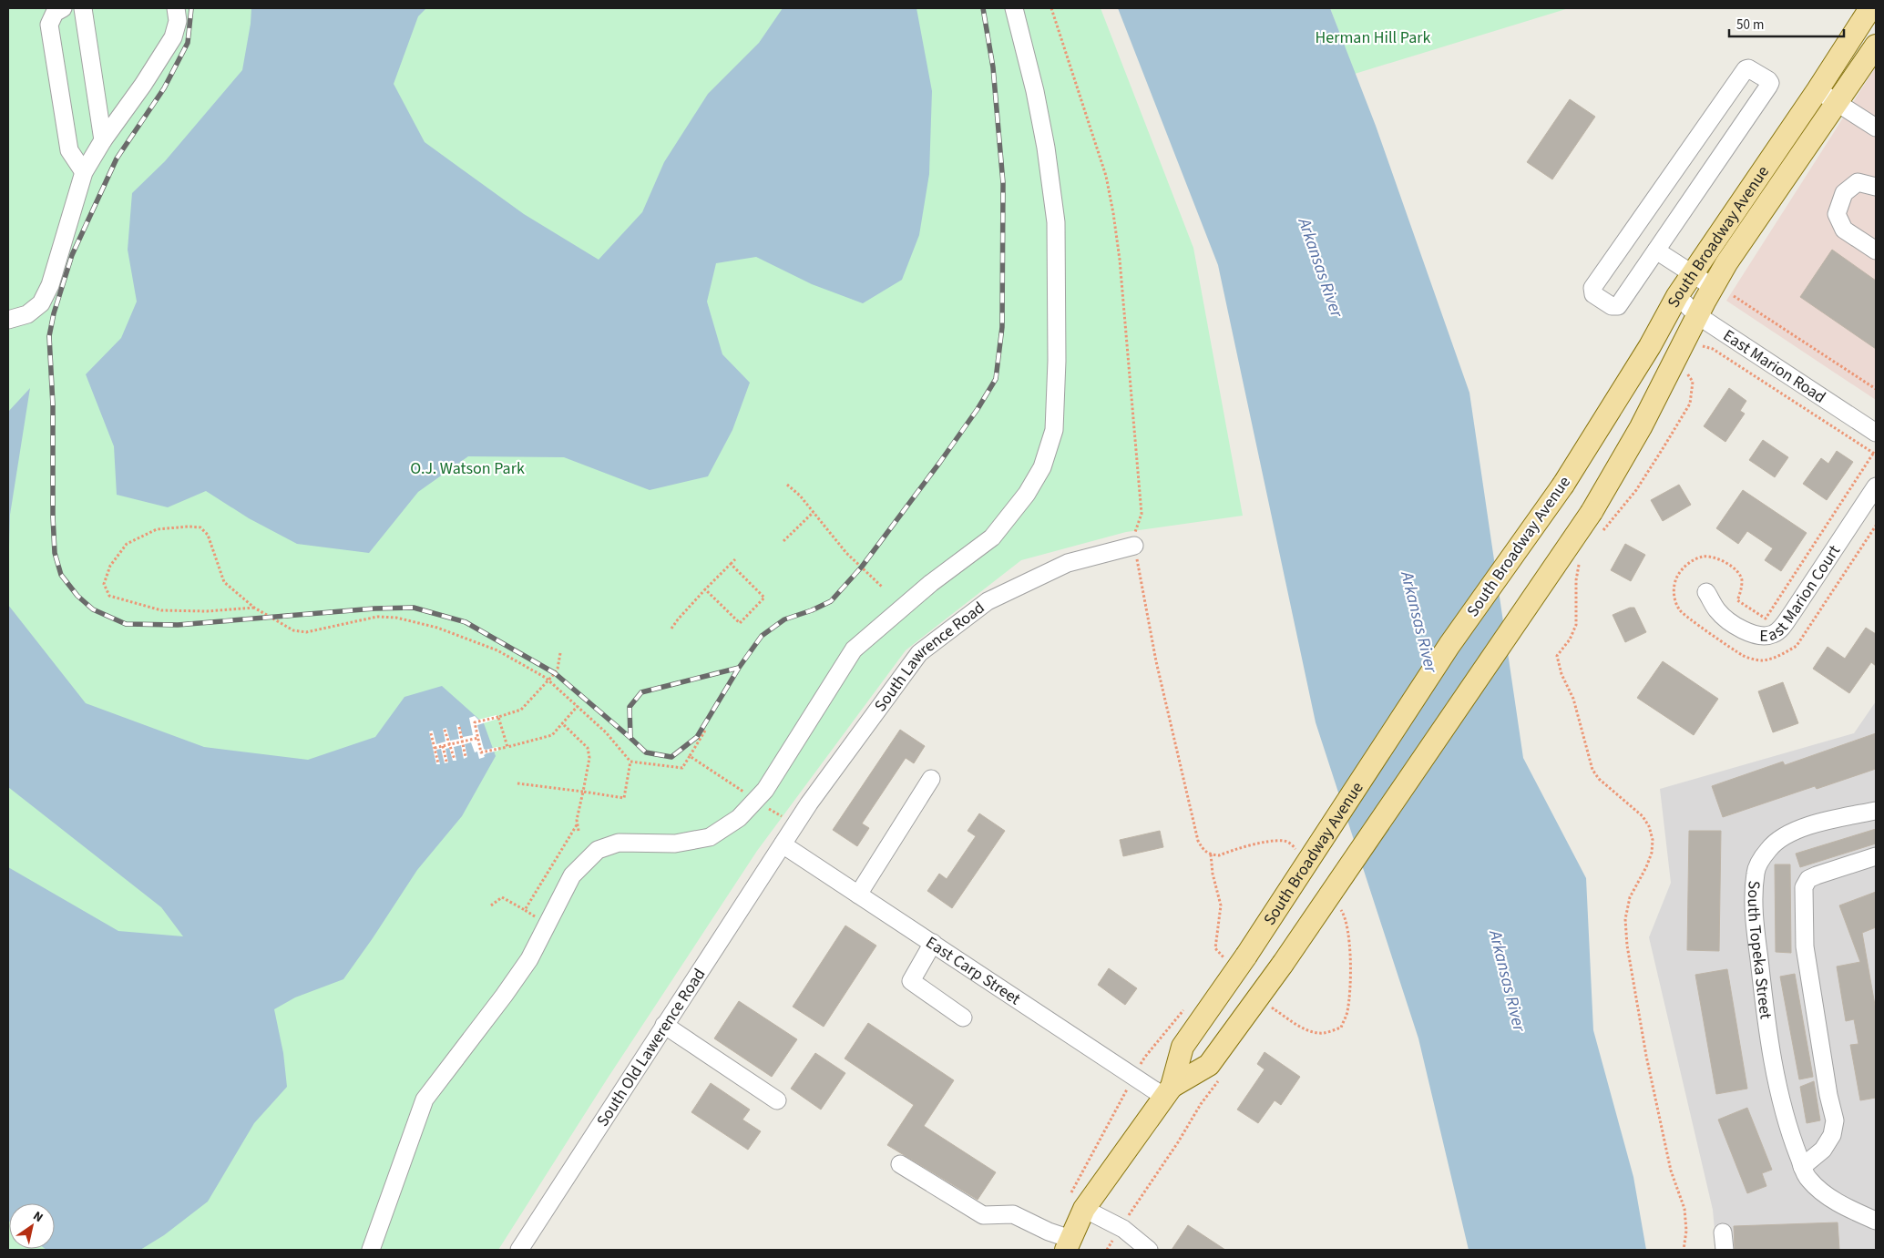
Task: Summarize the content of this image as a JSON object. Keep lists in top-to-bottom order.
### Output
{
  "streets": {
    "main road": ["South Broadway Avenue"],
    "street": [
      "East Marion Road",
      "East Marion Court",
      "South Lawrence Road",
      "South Topeka Street",
      "East Carp Street",
      "South Old Lawerence Road"
    ]
  },
  "crossings": [
    ["South Broadway Avenue", "East Marion Road"],
    ["South Broadway Avenue", "East Carp Street"],
    ["South Lawrence Road", "East Carp Street"],
    ["South Lawrence Road", "South Old Lawerence Road"],
    ["East Carp Street", "South Old Lawerence Road"]
  ],
  "water": ["Arkansas River"],
  "parks": ["Herman Hill Park", "O.J. Watson Park"],
  "scale_bar": "50 m",
  "north": "top right"
}
